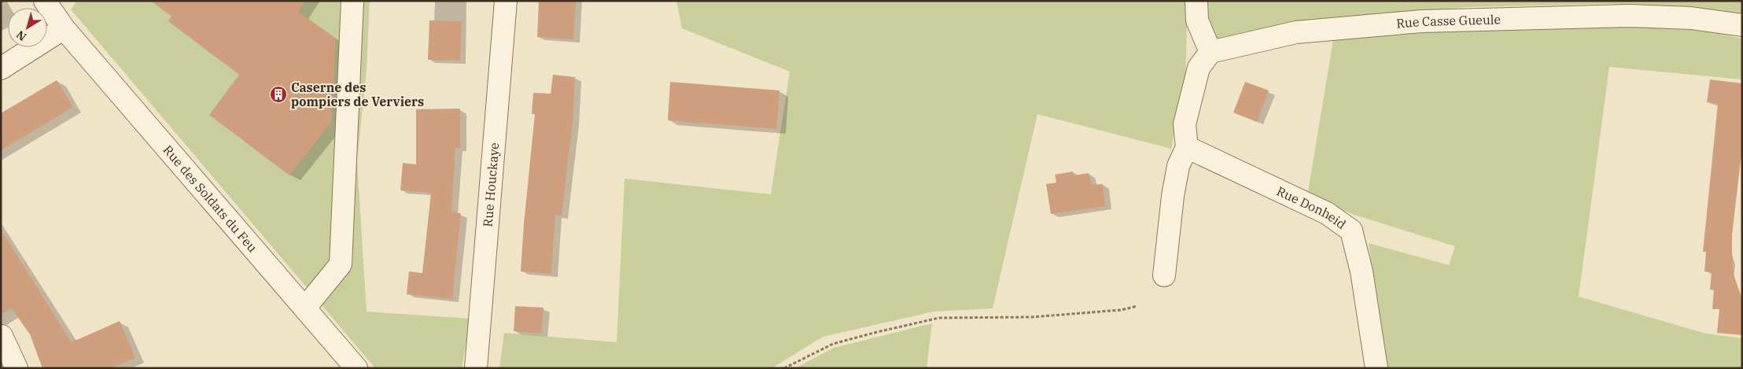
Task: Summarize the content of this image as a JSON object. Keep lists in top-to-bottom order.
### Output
{
  "streets": {
    "street": [
      "Rue Casse Gueule",
      "Rue Houckaye",
      "Rue des Soldats du Feu",
      "Rue Donheid"
    ]
  },
  "places": {
    "building": ["Caserne des pompiers de Verviers"]
  },
  "north": "bottom left"
}
